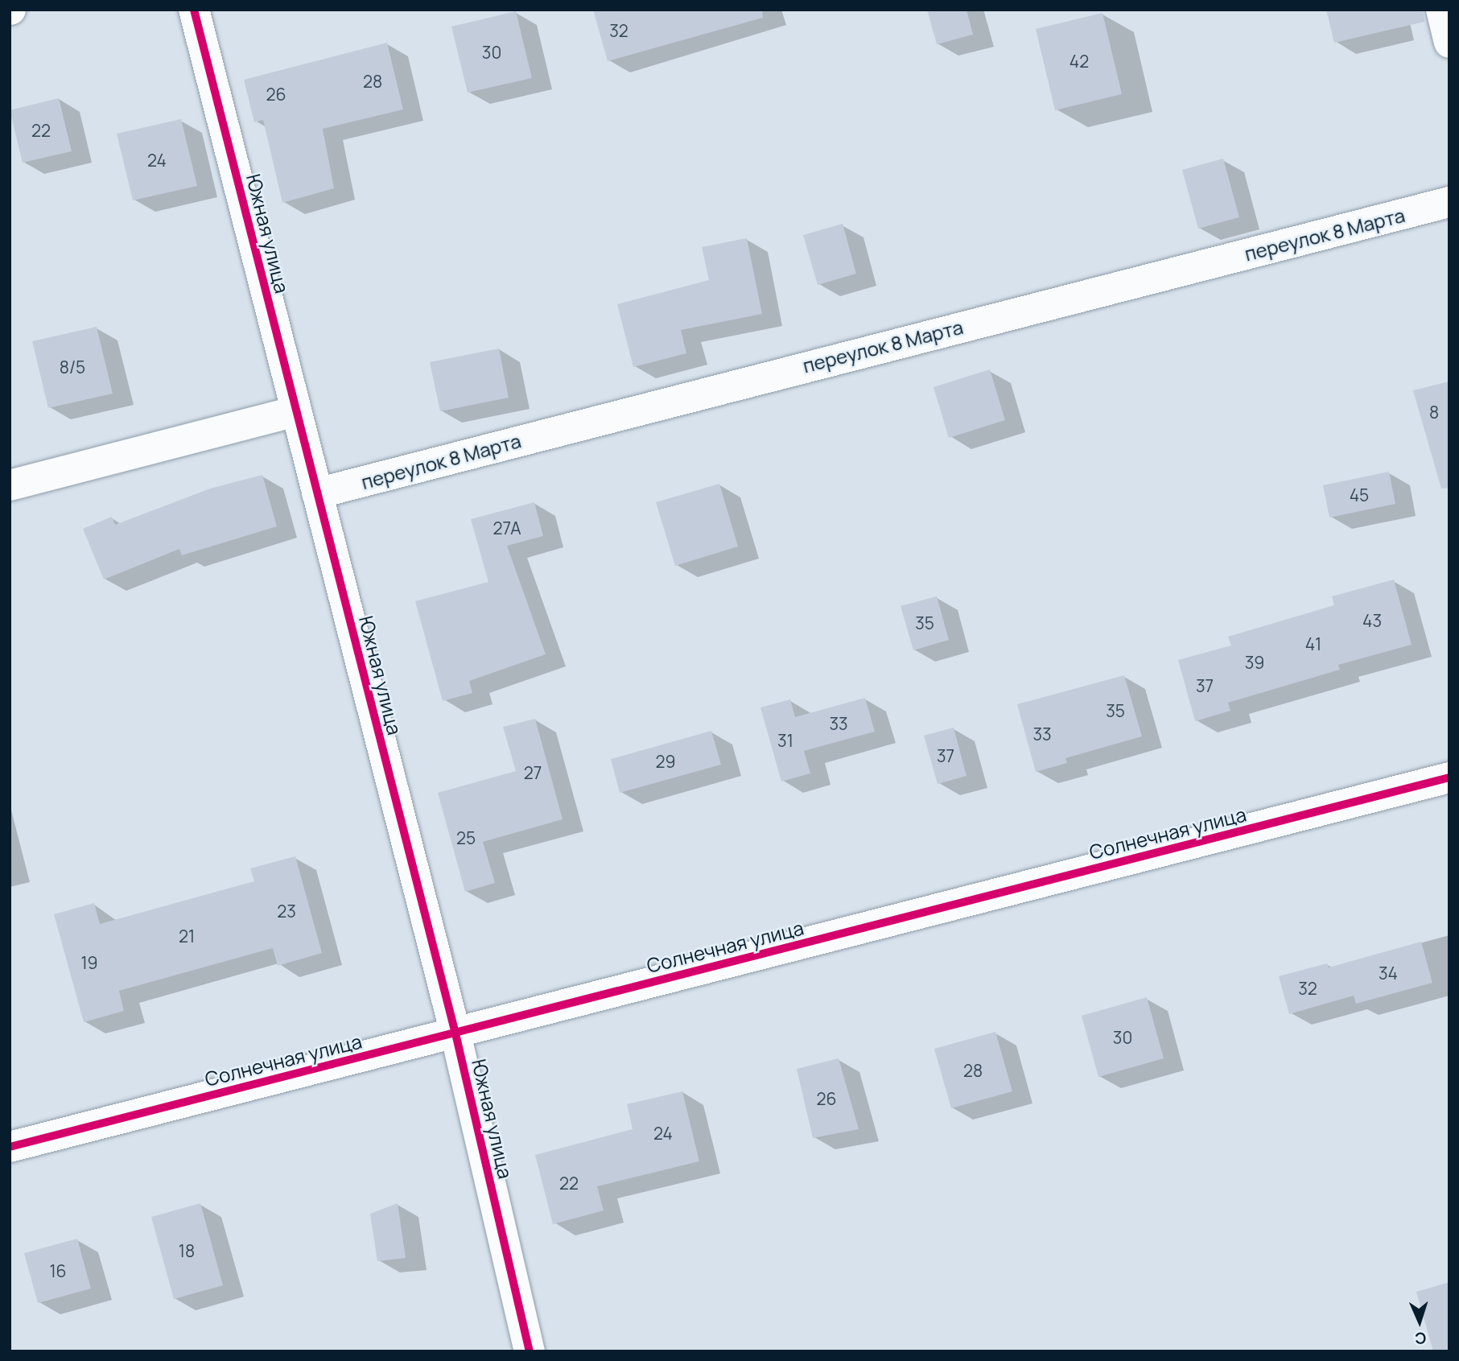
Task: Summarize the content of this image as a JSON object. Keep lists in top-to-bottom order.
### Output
{
  "streets": {
    "street": ["Южная улица", "переулок 8 Марта", "Солнечная улица"]
  },
  "crossings": [
    ["Южная улица", "переулок 8 Марта"],
    ["Южная улица", "Солнечная улица"]
  ],
  "house_numbers": [
    "32",
    "30",
    "42",
    "28",
    "26",
    "22",
    "24",
    "8/5",
    "8",
    "45",
    "27А",
    "43",
    "35",
    "41",
    "39",
    "37",
    "35",
    "33",
    "33",
    "31",
    "37",
    "29",
    "27",
    "25",
    "23",
    "21",
    "19",
    "34",
    "32",
    "30",
    "28",
    "26",
    "24",
    "22",
    "18",
    "16"
  ],
  "north": "bottom"
}
